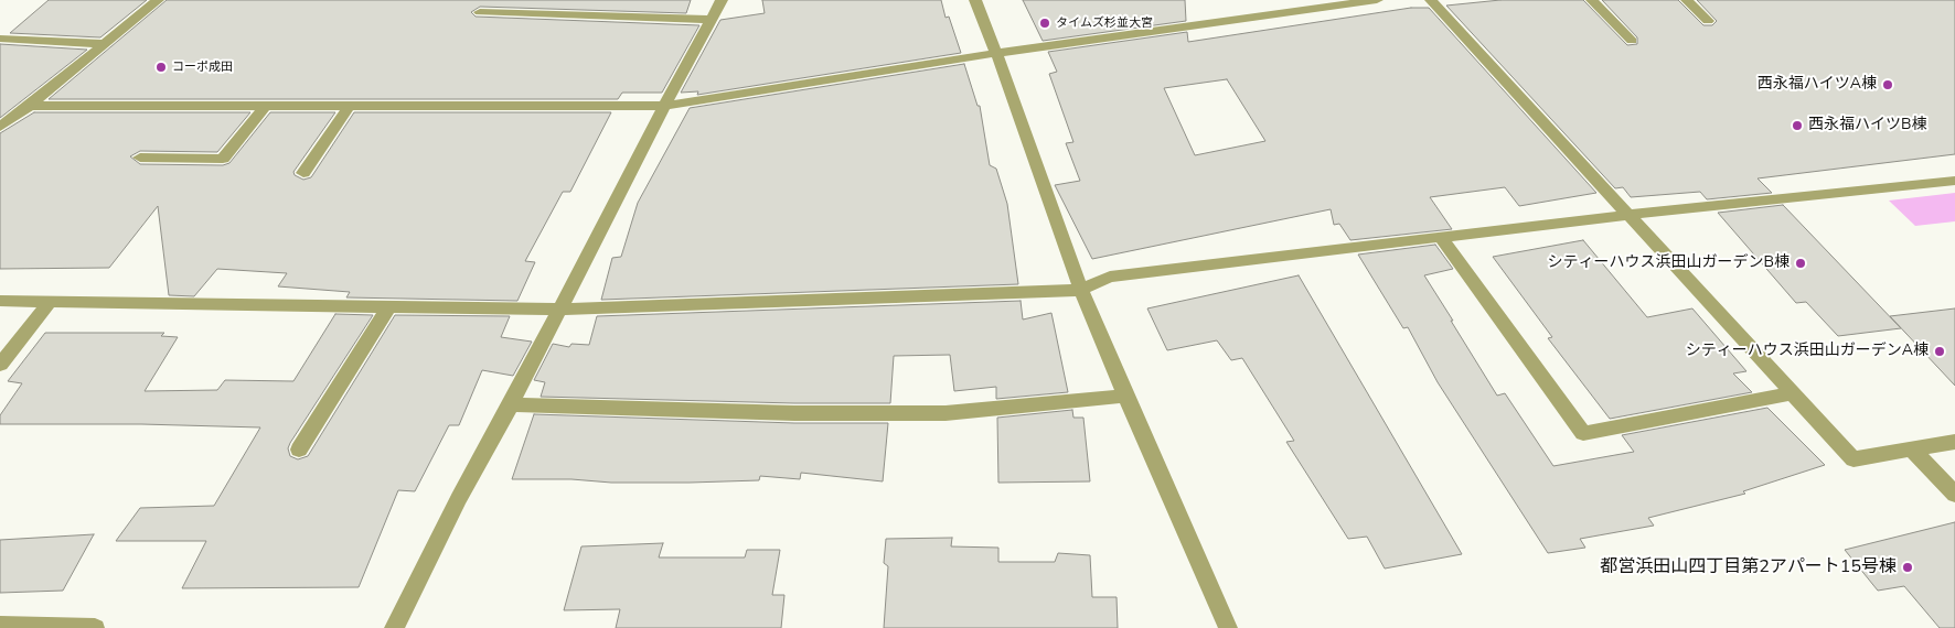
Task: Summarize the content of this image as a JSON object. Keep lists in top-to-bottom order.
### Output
{
  "places": [
    "タイムズ杉並大宮",
    "コーポ成田",
    "西永福ハイツA棟",
    "西永福ハイツB棟",
    "シティーハウス浜田山ガーデンB棟",
    "シティーハウス浜田山ガーデンA棟",
    "都営浜田山四丁目第2アパート15号棟"
  ]
}
